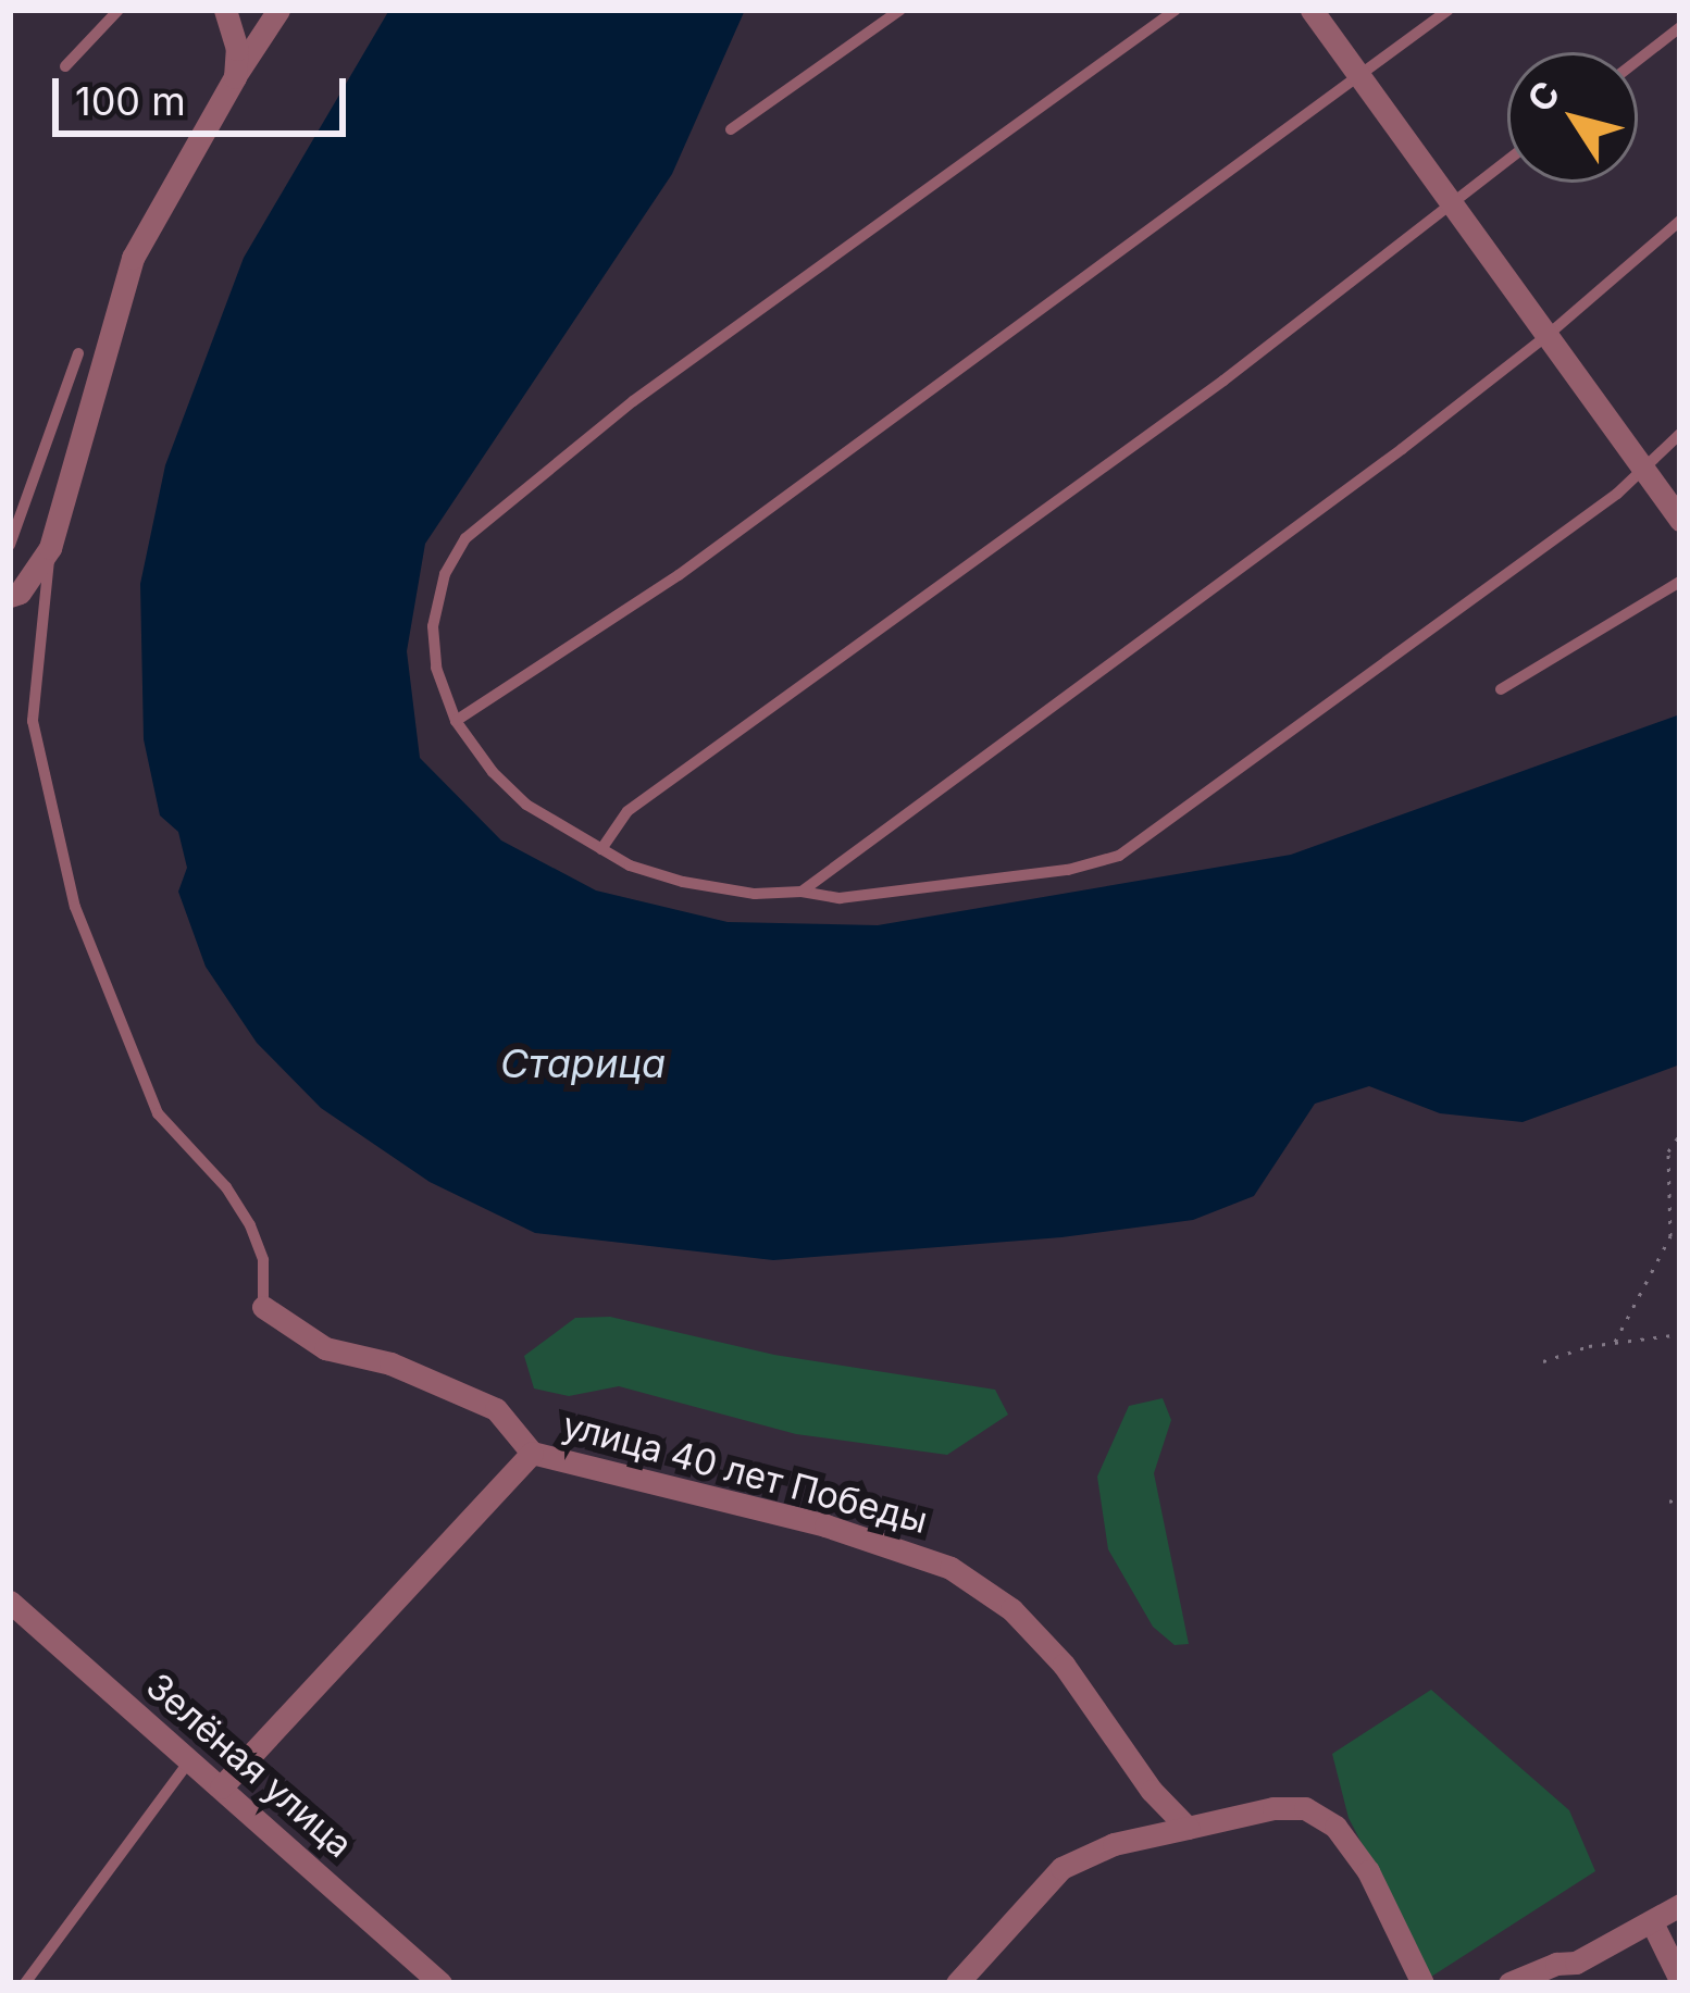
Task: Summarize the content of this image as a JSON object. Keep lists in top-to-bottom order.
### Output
{
  "streets": {
    "street": ["улица 40 лет Победы", "Зелёная улица"]
  },
  "water": ["Старица"],
  "scale_bar": "100 m",
  "north": "top left"
}
